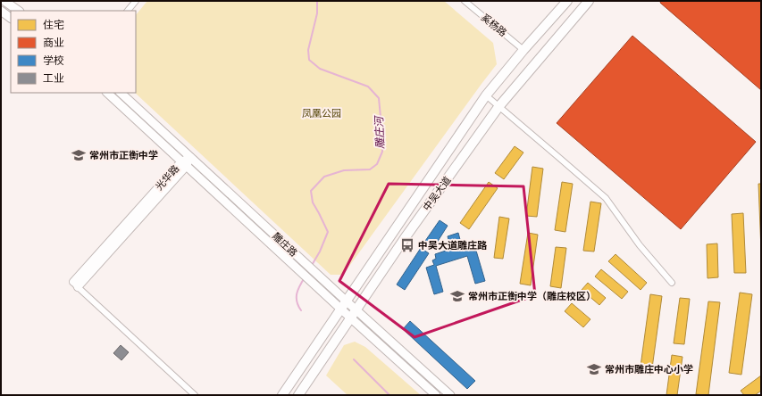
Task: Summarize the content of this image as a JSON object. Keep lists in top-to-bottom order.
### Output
{
  "streets": {
    "main road": ["中吴大道", "雕庄路"],
    "street": ["奚杨路", "光华路"]
  },
  "crossings": [
    ["奚杨路", "中吴大道"],
    ["光华路", "雕庄路"],
    ["中吴大道", "雕庄路"]
  ],
  "water": ["雕庄河"],
  "parks": ["凤凰公园"],
  "places": {
    "school or university": ["常州市正衡中学", "常州市正衡中学（雕庄校区）", "常州市雕庄中心小学"],
    "bus stop": ["中吴大道雕庄路"]
  },
  "legend": [
    "住宅",
    "商业",
    "学校",
    "工业"
  ]
}
